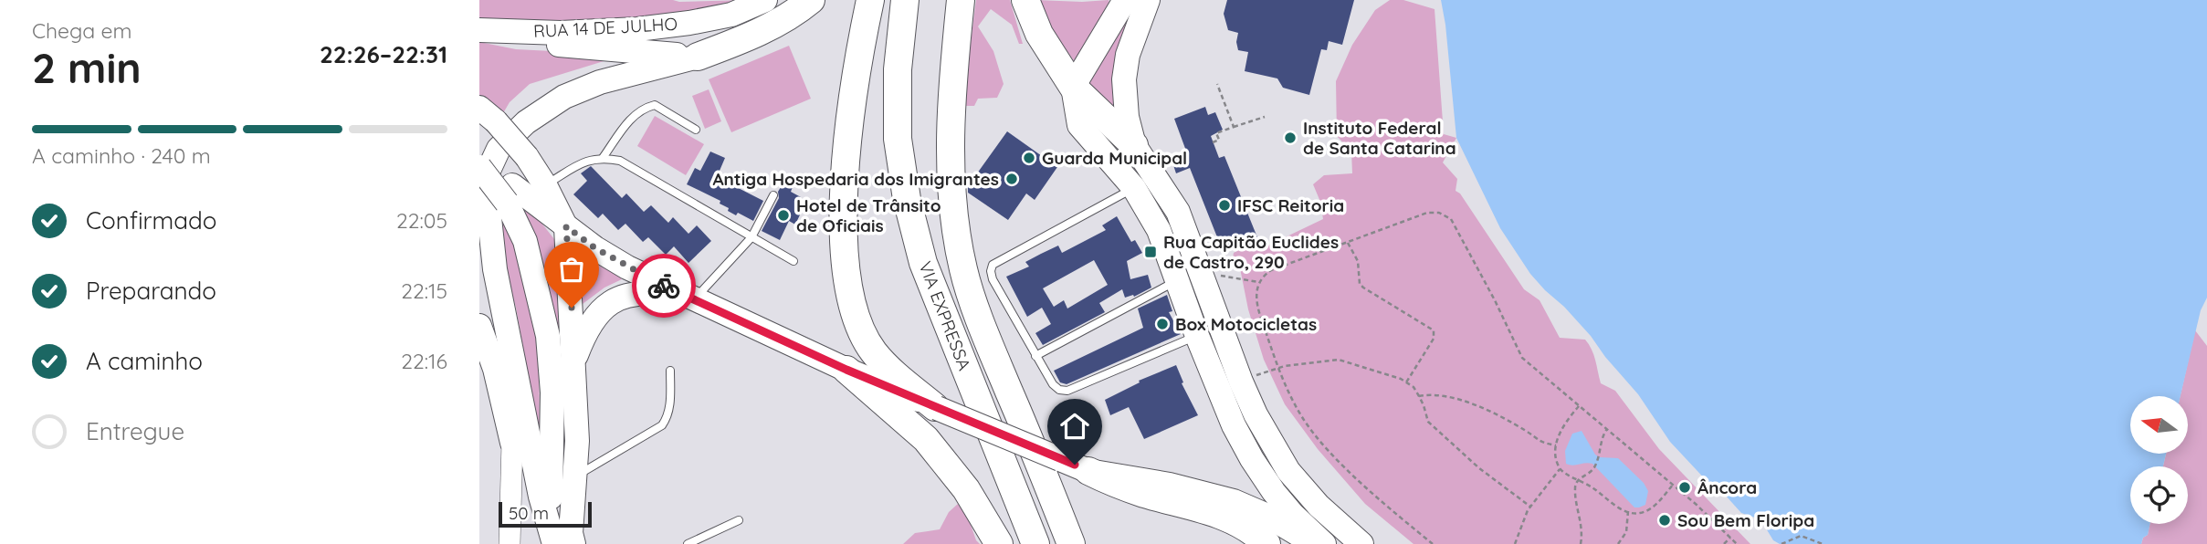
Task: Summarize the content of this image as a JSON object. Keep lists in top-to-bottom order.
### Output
{
  "streets": {
    "highway": ["VIA EXPRESSA"],
    "main road": ["RUA 14 DE JULHO"]
  },
  "places": {
    "other": [
      "Instituto Federal de Santa Catarina",
      "Guarda Municipal",
      "Antiga Hospedaria dos Imigrantes",
      "IFSC Reitoria",
      "Hotel de Trânsito de Oficiais",
      "Box Motocicletas",
      "Âncora",
      "Sou Bem Floripa"
    ],
    "transit": ["Rua Capitão Euclides de Castro, 290"]
  },
  "scale_bar": "50 m",
  "north": "left",
  "page": {
    "heading": ["2 min", "Chega em", "22:26–22:31"],
    "bar": "A caminho · 240 m",
    "list": [
      ["Confirmado", "22:05"],
      ["Preparando", "22:15"],
      ["A caminho", "22:16"],
      "Entregue"
    ],
    "scale": "50 m"
  }
}
